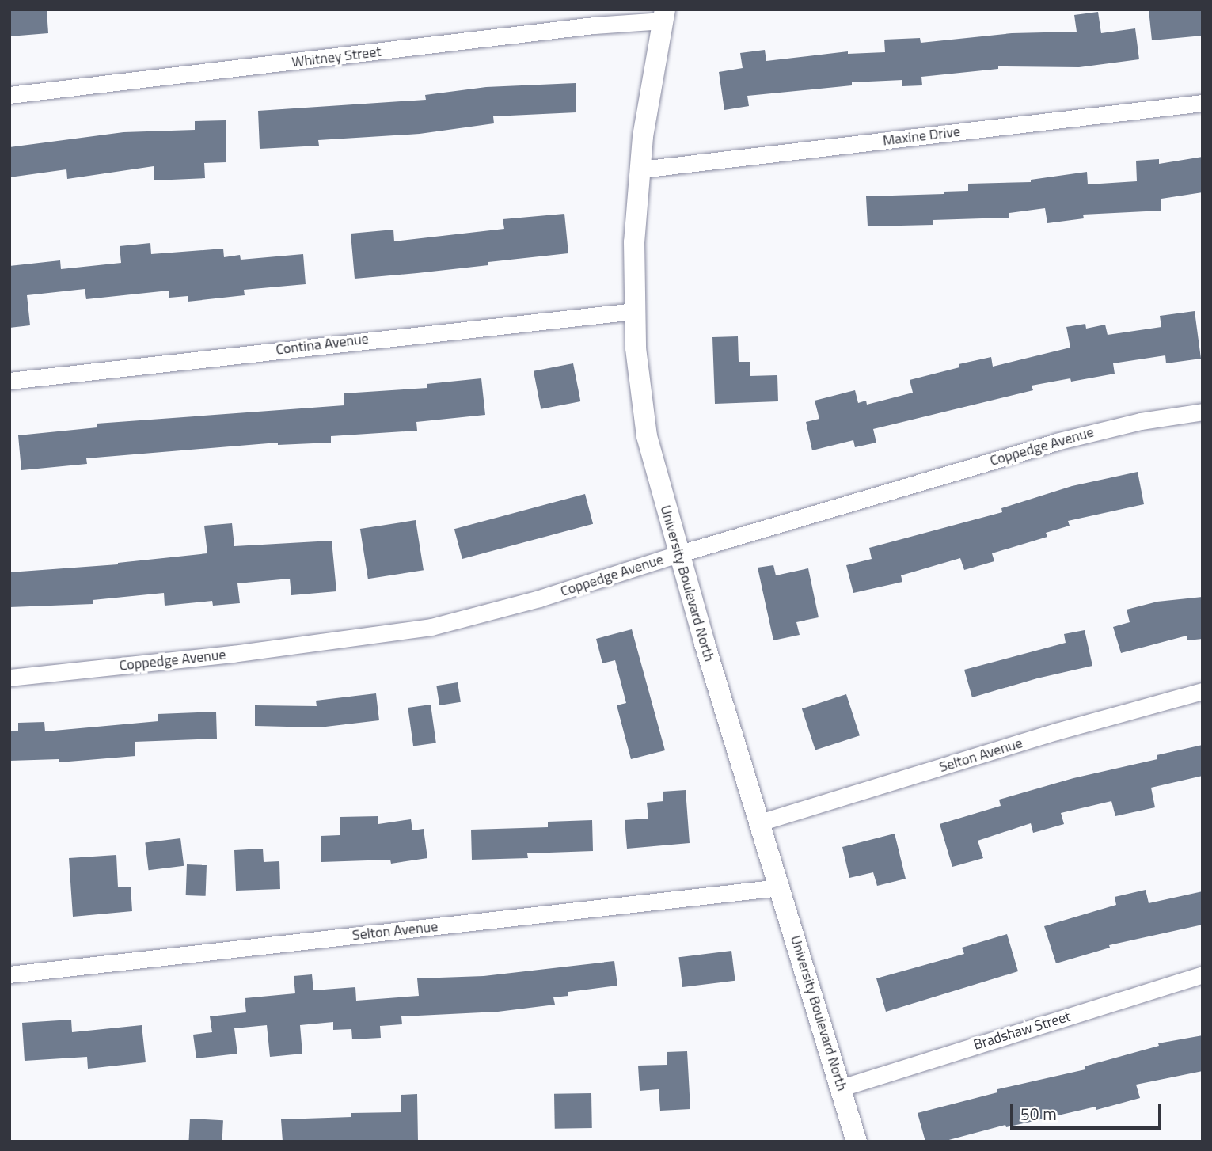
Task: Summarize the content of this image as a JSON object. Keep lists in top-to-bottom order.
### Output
{
  "streets": {
    "street": [
      "Whitney Street",
      "Maxine Drive",
      "Contina Avenue",
      "Coppedge Avenue",
      "University Boulevard North",
      "Selton Avenue",
      "Bradshaw Street"
    ]
  },
  "crossings": [
    ["Whitney Street", "University Boulevard North"],
    ["Maxine Drive", "University Boulevard North"],
    ["Contina Avenue", "University Boulevard North"],
    ["Coppedge Avenue", "University Boulevard North"],
    ["University Boulevard North", "Selton Avenue"],
    ["University Boulevard North", "Bradshaw Street"]
  ],
  "scale_bar": "50 m"
}
